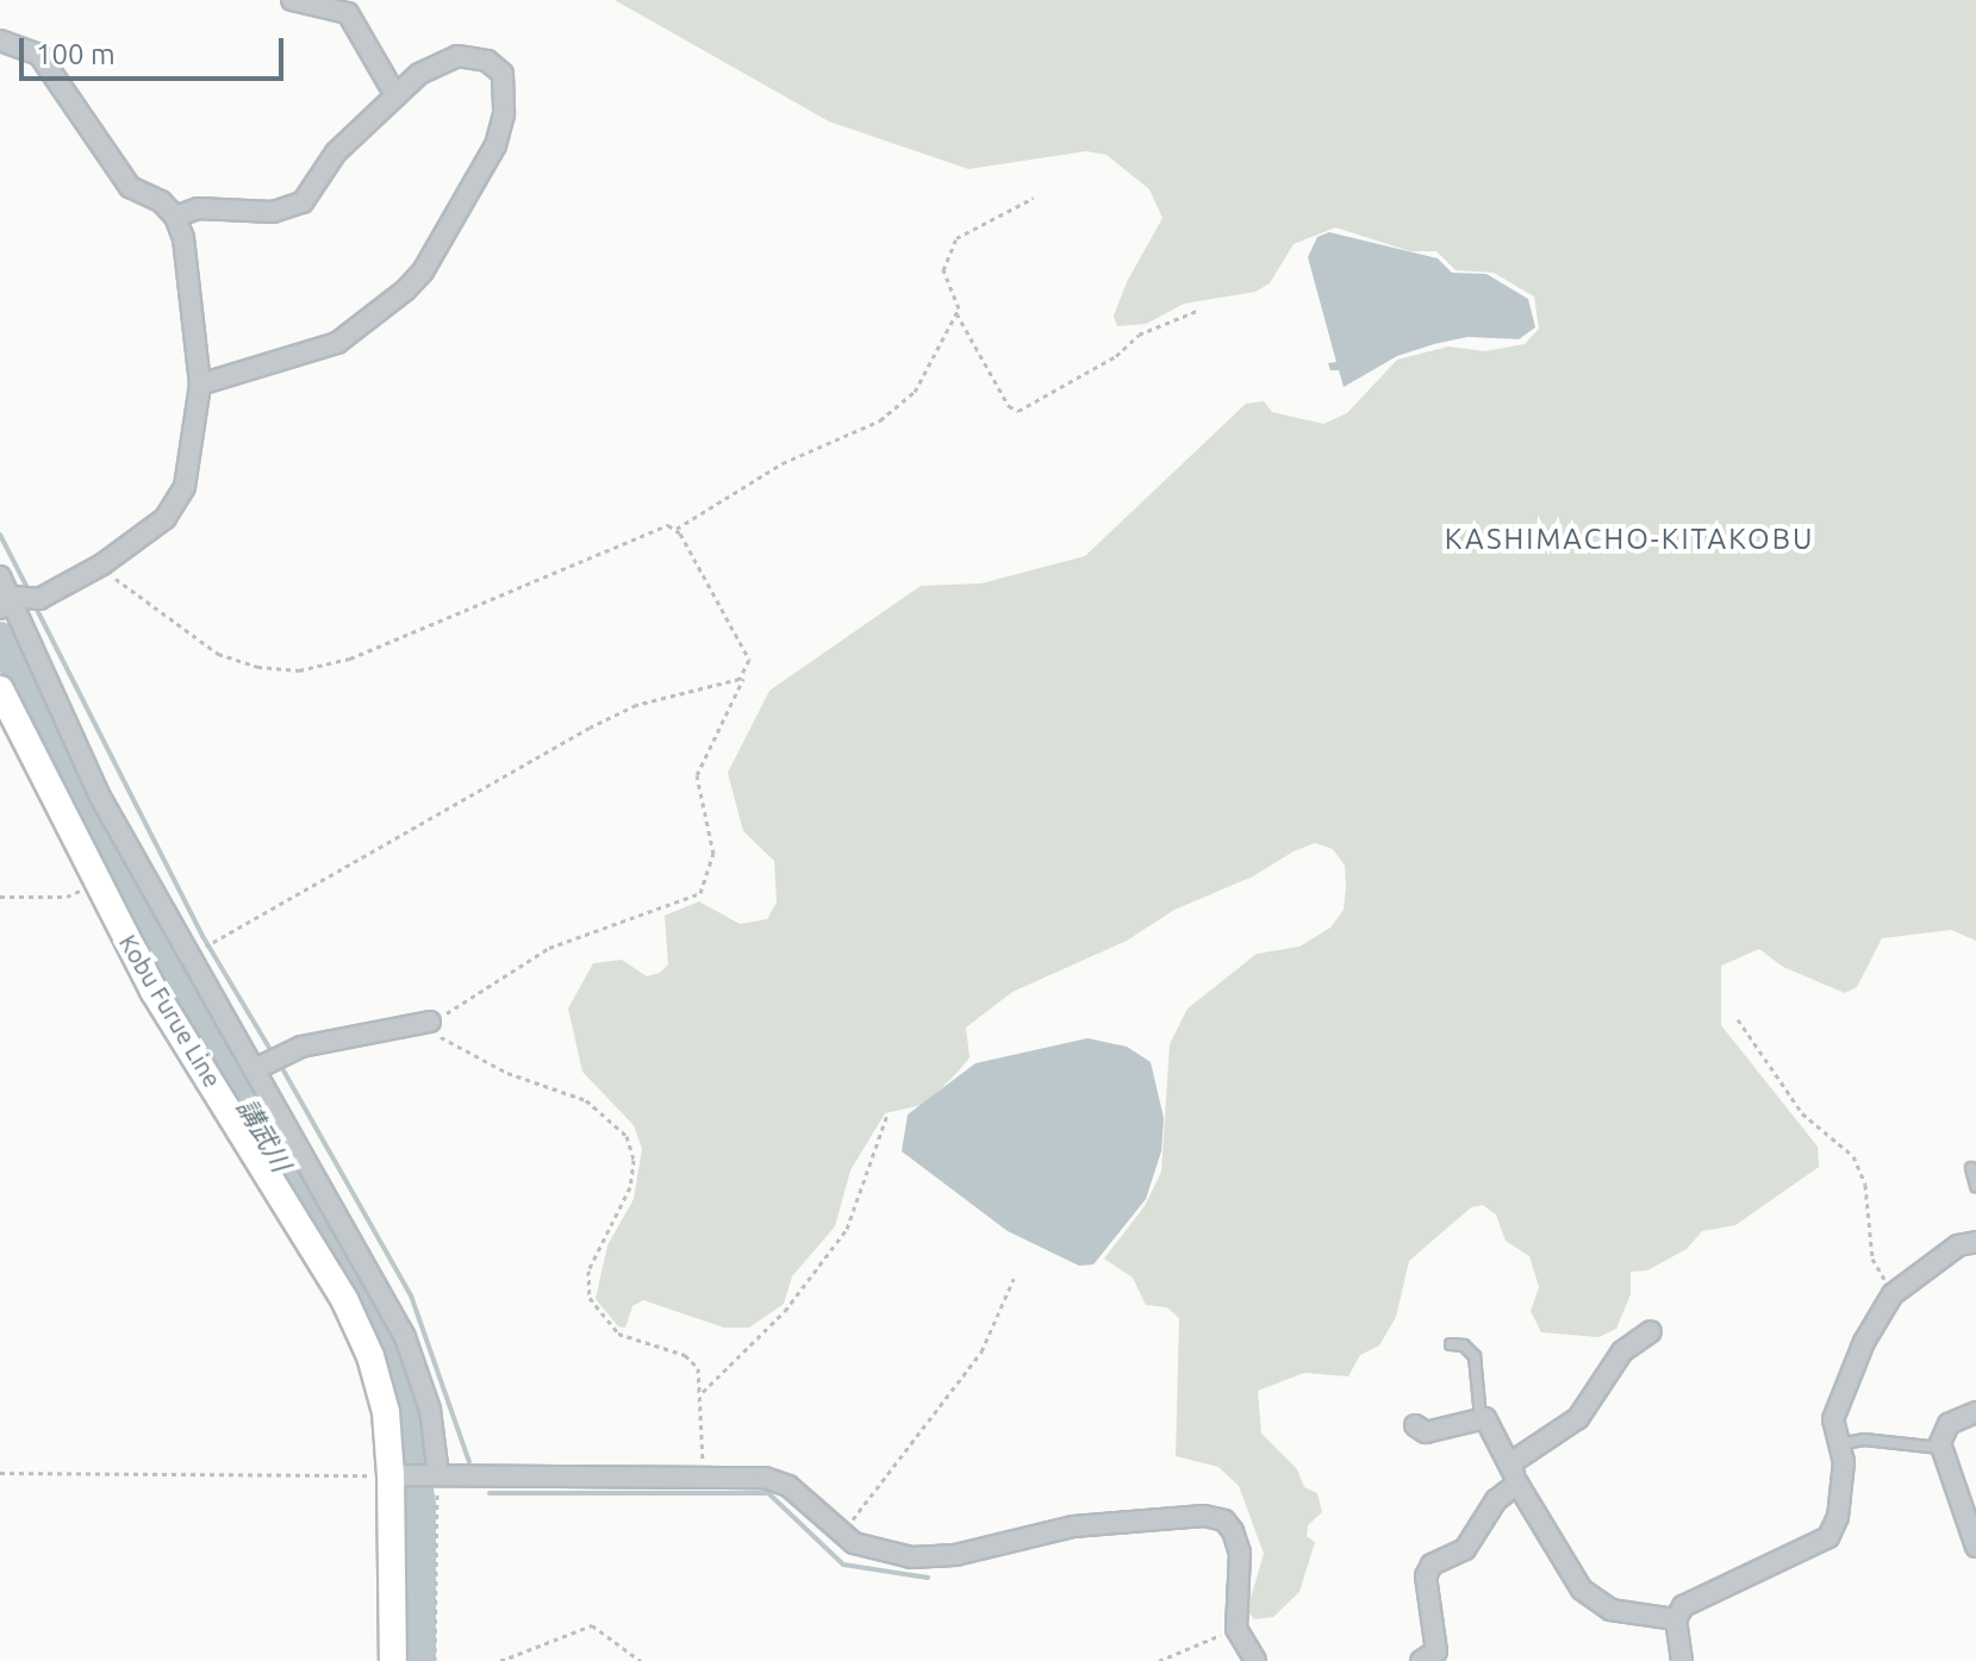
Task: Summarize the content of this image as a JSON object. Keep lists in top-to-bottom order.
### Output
{
  "streets": {
    "main road": ["Kobu Furue Line"]
  },
  "districts": ["KASHIMACHO-KITAKOBU"],
  "water": ["講武川"],
  "scale_bar": "100 m"
}
